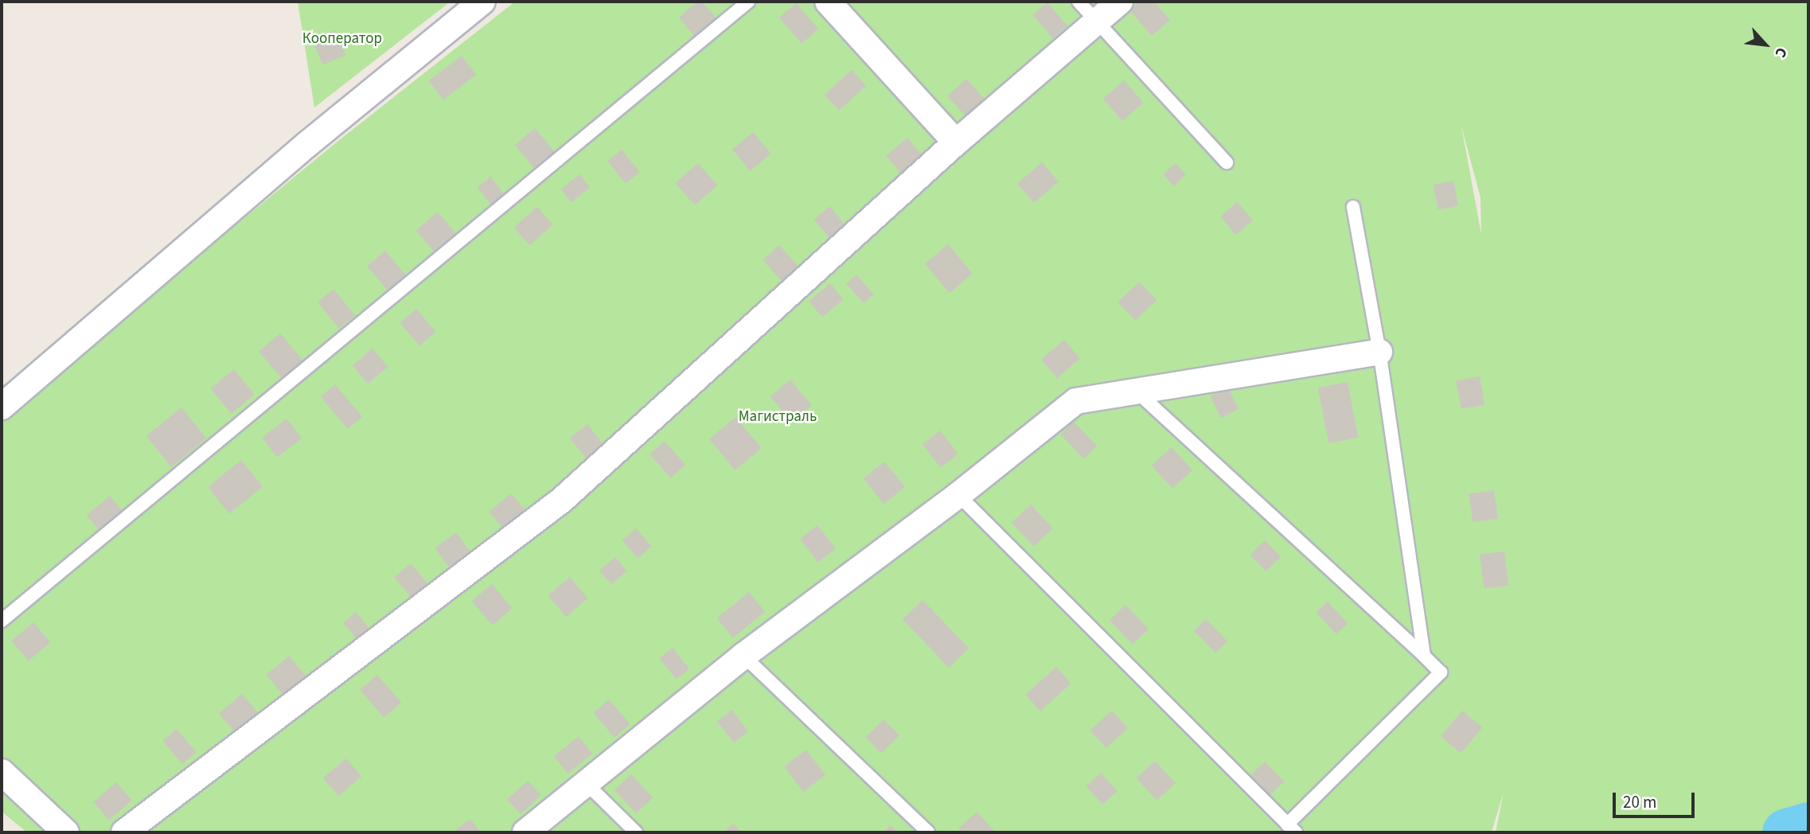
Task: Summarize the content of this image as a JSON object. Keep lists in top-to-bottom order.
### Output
{
  "parks": ["Кооператор", "Магистраль"],
  "scale_bar": "20 m",
  "north": "bottom right"
}
